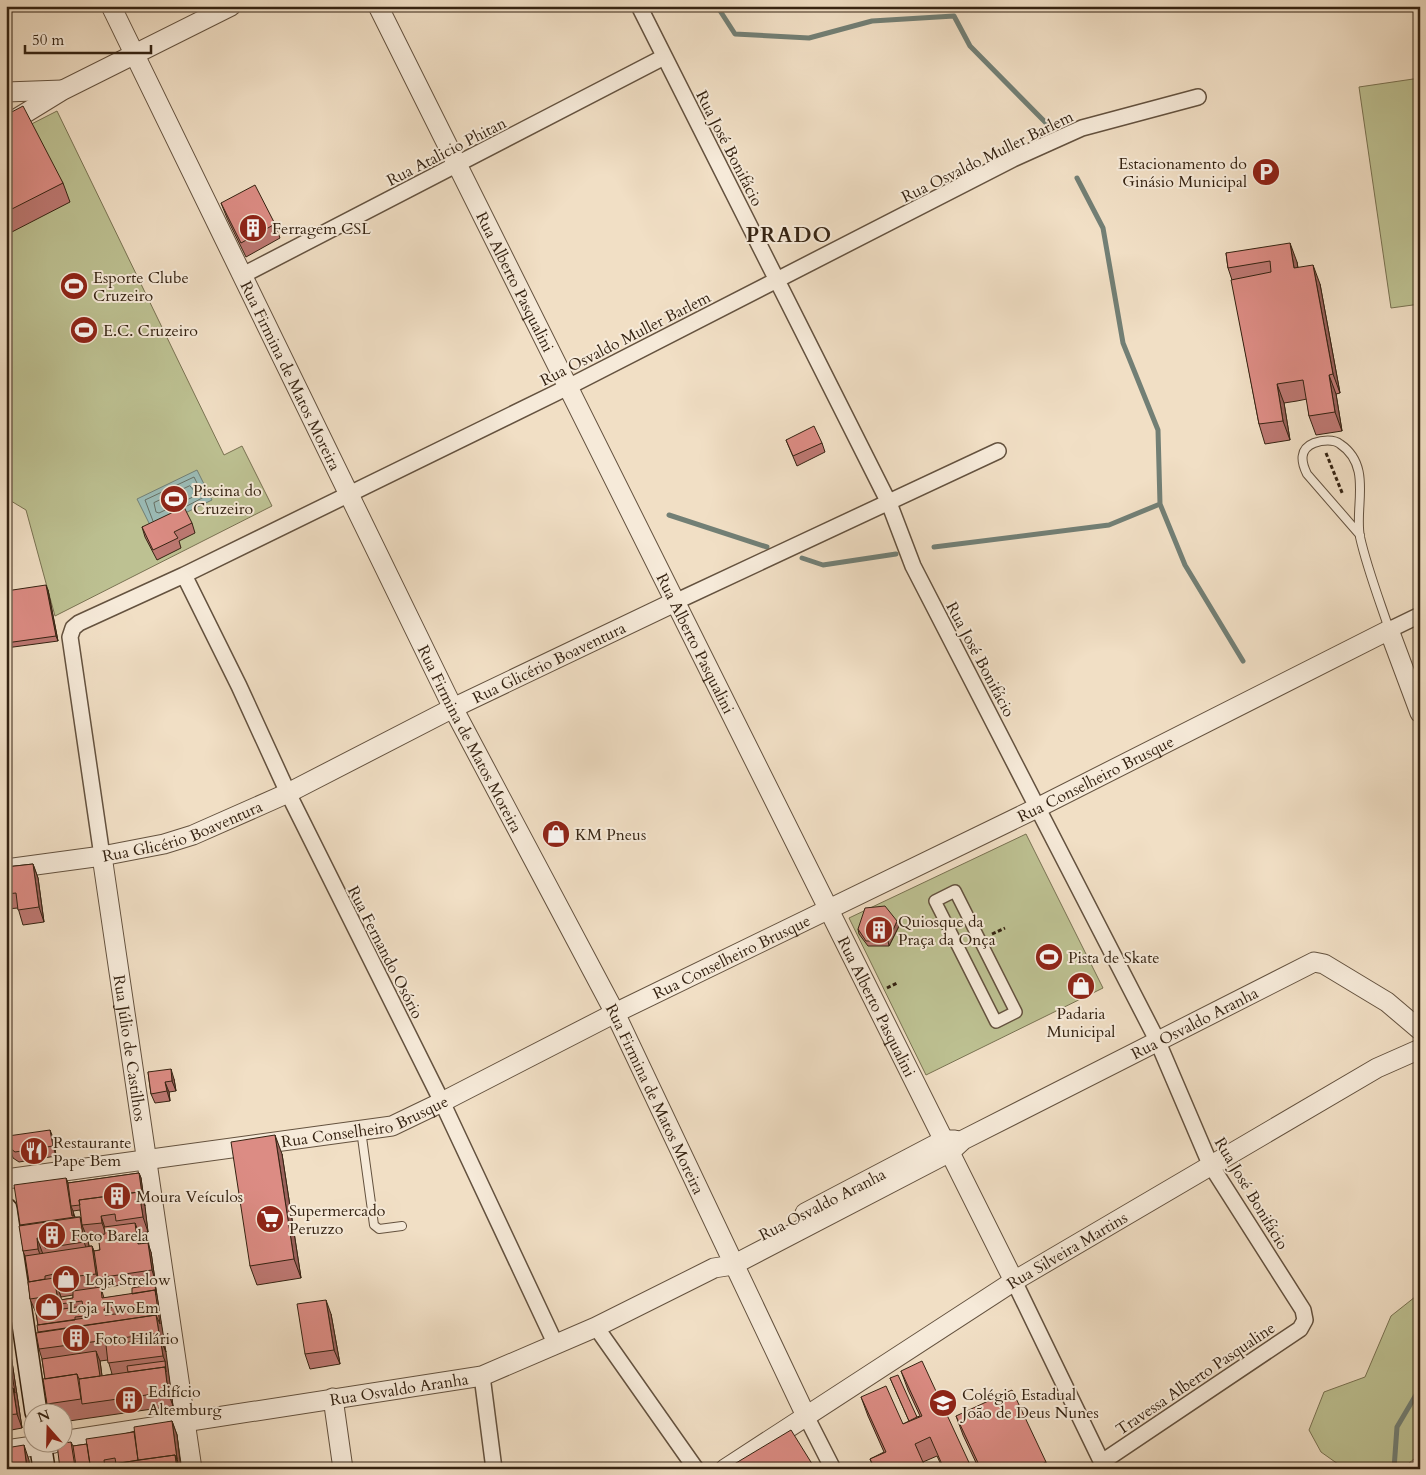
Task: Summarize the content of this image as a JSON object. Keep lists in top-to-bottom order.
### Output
{
  "streets": {
    "street": [
      "Rua José Bonifácio",
      "Rua Atalicio Phitan",
      "Rua Osvaldo Muller Barlem",
      "Rua Alberto Pasqualini",
      "Rua Firmina de Matos Moreira",
      "Rua Glicério Boaventura",
      "Rua Conselheiro Brusque",
      "Rua Fernando Osório",
      "Rua Osvaldo Aranha",
      "Rua Júlio de Castilhos",
      "Rua Silveira Martins",
      "Travessa Alberto Pasqualine"
    ]
  },
  "crossings": [
    ["Rua José Bonifácio", "Rua Atalicio Phitan"],
    ["Rua José Bonifácio", "Rua Osvaldo Muller Barlem"],
    ["Rua José Bonifácio", "Rua Glicério Boaventura"],
    ["Rua José Bonifácio", "Rua Conselheiro Brusque"],
    ["Rua José Bonifácio", "Rua Osvaldo Aranha"],
    ["Rua José Bonifácio", "Rua Silveira Martins"],
    ["Rua José Bonifácio", "Travessa Alberto Pasqualine"],
    ["Rua Atalicio Phitan", "Rua Alberto Pasqualini"],
    ["Rua Atalicio Phitan", "Rua Firmina de Matos Moreira"],
    ["Rua Osvaldo Muller Barlem", "Rua Alberto Pasqualini"],
    ["Rua Osvaldo Muller Barlem", "Rua Firmina de Matos Moreira"],
    ["Rua Osvaldo Muller Barlem", "Rua Fernando Osório"],
    ["Rua Osvaldo Muller Barlem", "Rua Júlio de Castilhos"],
    ["Rua Alberto Pasqualini", "Rua Glicério Boaventura"],
    ["Rua Alberto Pasqualini", "Rua Conselheiro Brusque"],
    ["Rua Alberto Pasqualini", "Rua Osvaldo Aranha"],
    ["Rua Alberto Pasqualini", "Rua Silveira Martins"],
    ["Rua Firmina de Matos Moreira", "Rua Glicério Boaventura"],
    ["Rua Firmina de Matos Moreira", "Rua Conselheiro Brusque"],
    ["Rua Firmina de Matos Moreira", "Rua Osvaldo Aranha"],
    ["Rua Firmina de Matos Moreira", "Rua Silveira Martins"],
    ["Rua Glicério Boaventura", "Rua Fernando Osório"],
    ["Rua Glicério Boaventura", "Rua Júlio de Castilhos"],
    ["Rua Conselheiro Brusque", "Rua Fernando Osório"],
    ["Rua Conselheiro Brusque", "Rua Júlio de Castilhos"],
    ["Rua Fernando Osório", "Rua Osvaldo Aranha"],
    ["Rua Osvaldo Aranha", "Rua Júlio de Castilhos"]
  ],
  "districts": ["PRADO"],
  "places": {
    "parking": ["Estacionamento do Ginásio Municipal"],
    "building": [
      "Ferragem CSL",
      "Quiosque da Praça da Onça",
      "Moura Veículos",
      "Foto Barela",
      "Foto Hilário",
      "Edifício Altemburg"
    ],
    "sports": [
      "Esporte Clube Cruzeiro",
      "E.C. Cruzeiro",
      "Piscina do Cruzeiro",
      "Pista de Skate"
    ],
    "shop": [
      "KM Pneus",
      "Padaria Municipal",
      "Loja Strelow",
      "Loja TwoEm"
    ],
    "restaurant": ["Restaurante Pape Bem"],
    "supermarket": ["Supermercado Peruzzo"],
    "school or university": ["Colégio Estadual João de Deus Nunes"]
  },
  "scale_bar": "50 m",
  "north": "top"
}
